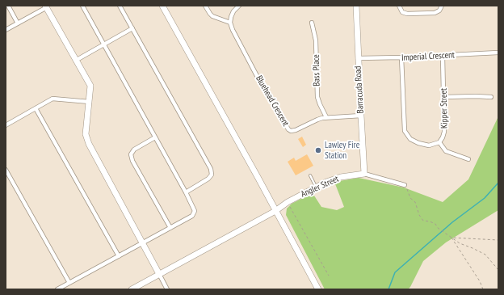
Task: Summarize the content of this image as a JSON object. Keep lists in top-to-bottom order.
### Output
{
  "streets": {
    "street": [
      "Imperial Crescent",
      "Bass Place",
      "Barracuda Road",
      "Bluehead Crescent",
      "Kipper Street",
      "Angler Street"
    ]
  },
  "crossings": [
    ["Imperial Crescent", "Barracuda Road"],
    ["Imperial Crescent", "Kipper Street"],
    ["Bass Place", "Bluehead Crescent"],
    ["Barracuda Road", "Bluehead Crescent"],
    ["Barracuda Road", "Angler Street"]
  ],
  "places": ["Lawley Fire Station"]
}
